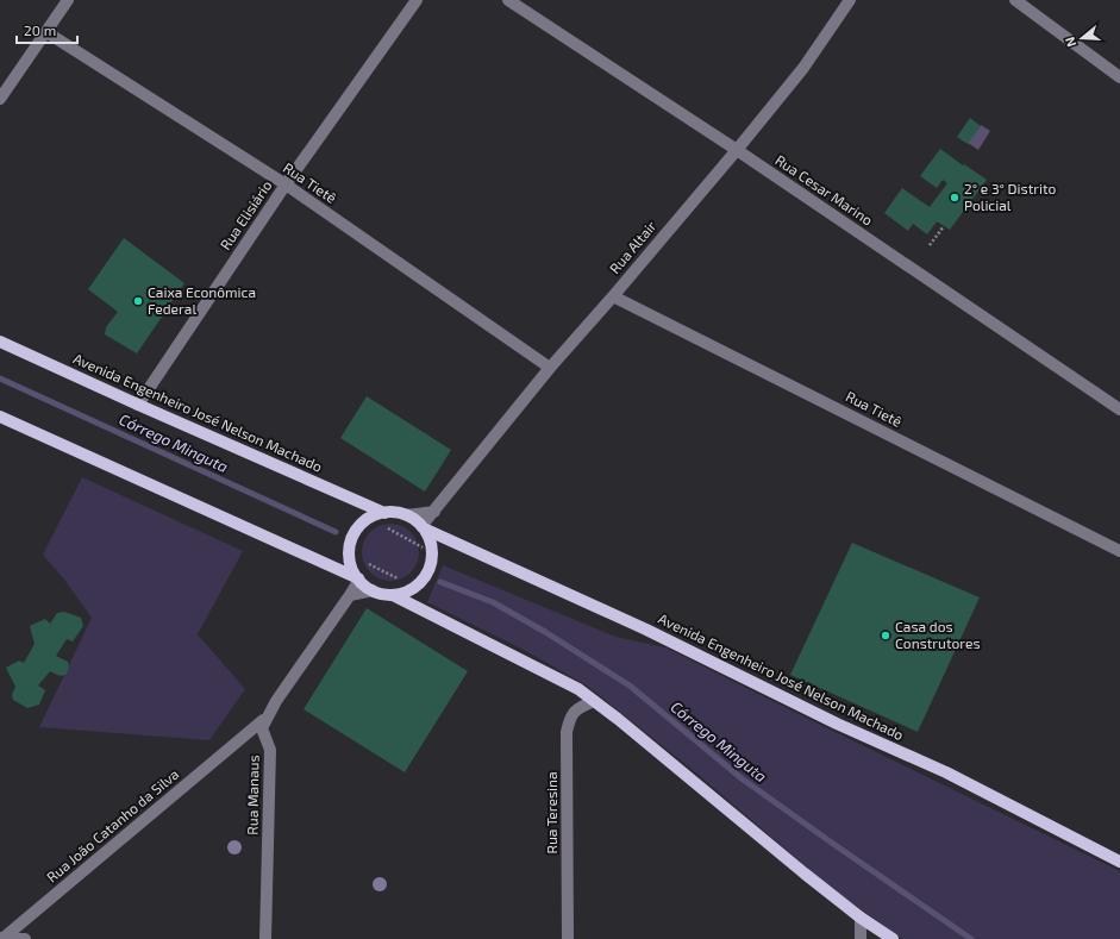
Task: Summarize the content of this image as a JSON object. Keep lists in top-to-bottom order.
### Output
{
  "streets": {
    "main road": ["Avenida Engenheiro José Nelson Machado"],
    "street": [
      "Rua Tietê",
      "Rua Cesar Marino",
      "Rua Elisiário",
      "Rua Altair",
      "Rua Manaus",
      "Rua Teresina",
      "Rua João Catanho da Silva"
    ]
  },
  "crossings": [
    ["Rua Tietê", "Rua Elisiário"],
    ["Rua Tietê", "Rua Altair"],
    ["Rua Cesar Marino", "Rua Altair"],
    ["Rua Elisiário", "Avenida Engenheiro José Nelson Machado"],
    ["Rua Altair", "Avenida Engenheiro José Nelson Machado"],
    ["Rua Manaus", "Rua João Catanho da Silva"]
  ],
  "water": ["Córrego Minguta"],
  "places": ["2° e 3° Distrito Policial", "Caixa Econômica Federal", "Casa dos Construtores"],
  "scale_bar": "20 m",
  "north": "left"
}
